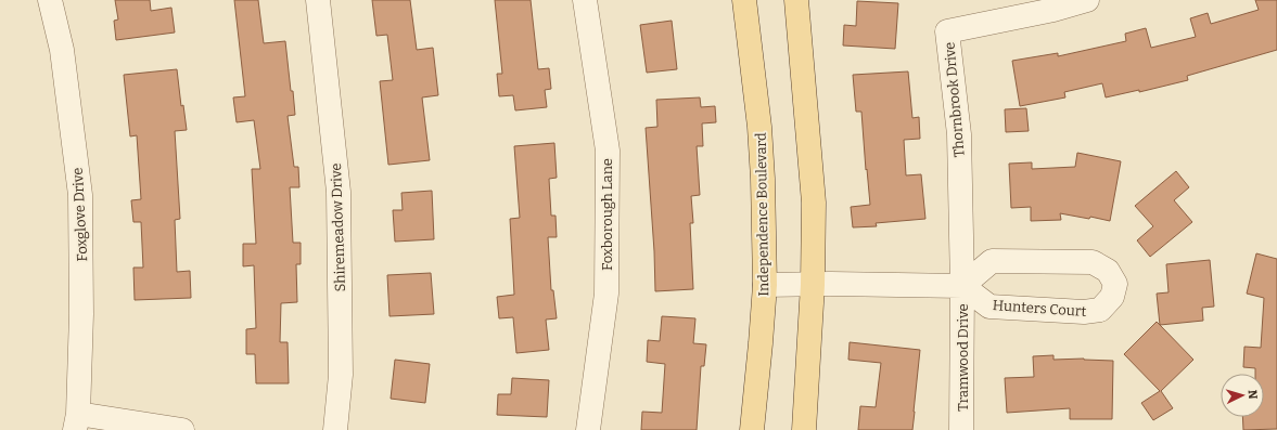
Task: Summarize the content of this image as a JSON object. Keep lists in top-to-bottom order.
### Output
{
  "streets": {
    "main road": ["Independence Boulevard"],
    "street": [
      "Thornbrook Drive",
      "Foxglove Drive",
      "Foxborough Lane",
      "Shiremeadow Drive",
      "Hunters Court",
      "Tramwood Drive"
    ]
  },
  "crossings": [
    ["Thornbrook Drive", "Hunters Court"],
    ["Thornbrook Drive", "Tramwood Drive"],
    ["Hunters Court", "Tramwood Drive"]
  ],
  "north": "right"
}
